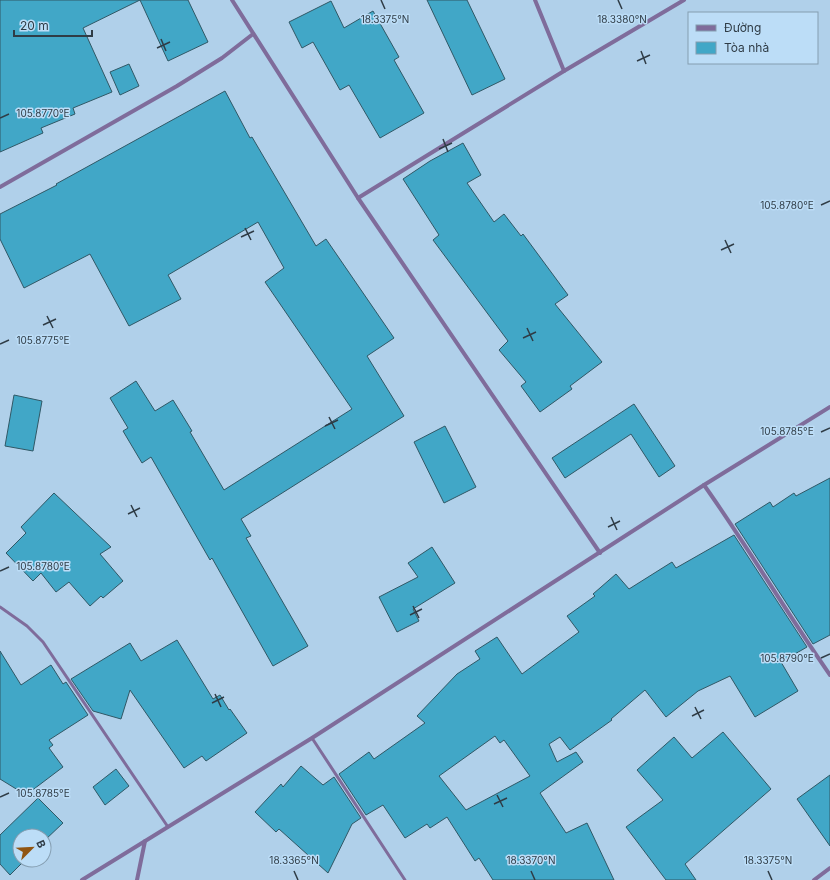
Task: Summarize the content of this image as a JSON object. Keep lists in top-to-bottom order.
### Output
{
  "legend": ["Đường", "Tòa nhà"],
  "scale_bar": "20 m",
  "north": "top right",
  "coordinates": [
    "18.3375°N",
    "18.3380°N",
    "105.8770°E",
    "105.8780°E",
    "105.8775°E",
    "105.8785°E",
    "105.8790°E",
    "18.3365°N",
    "18.3370°N"
  ]
}
